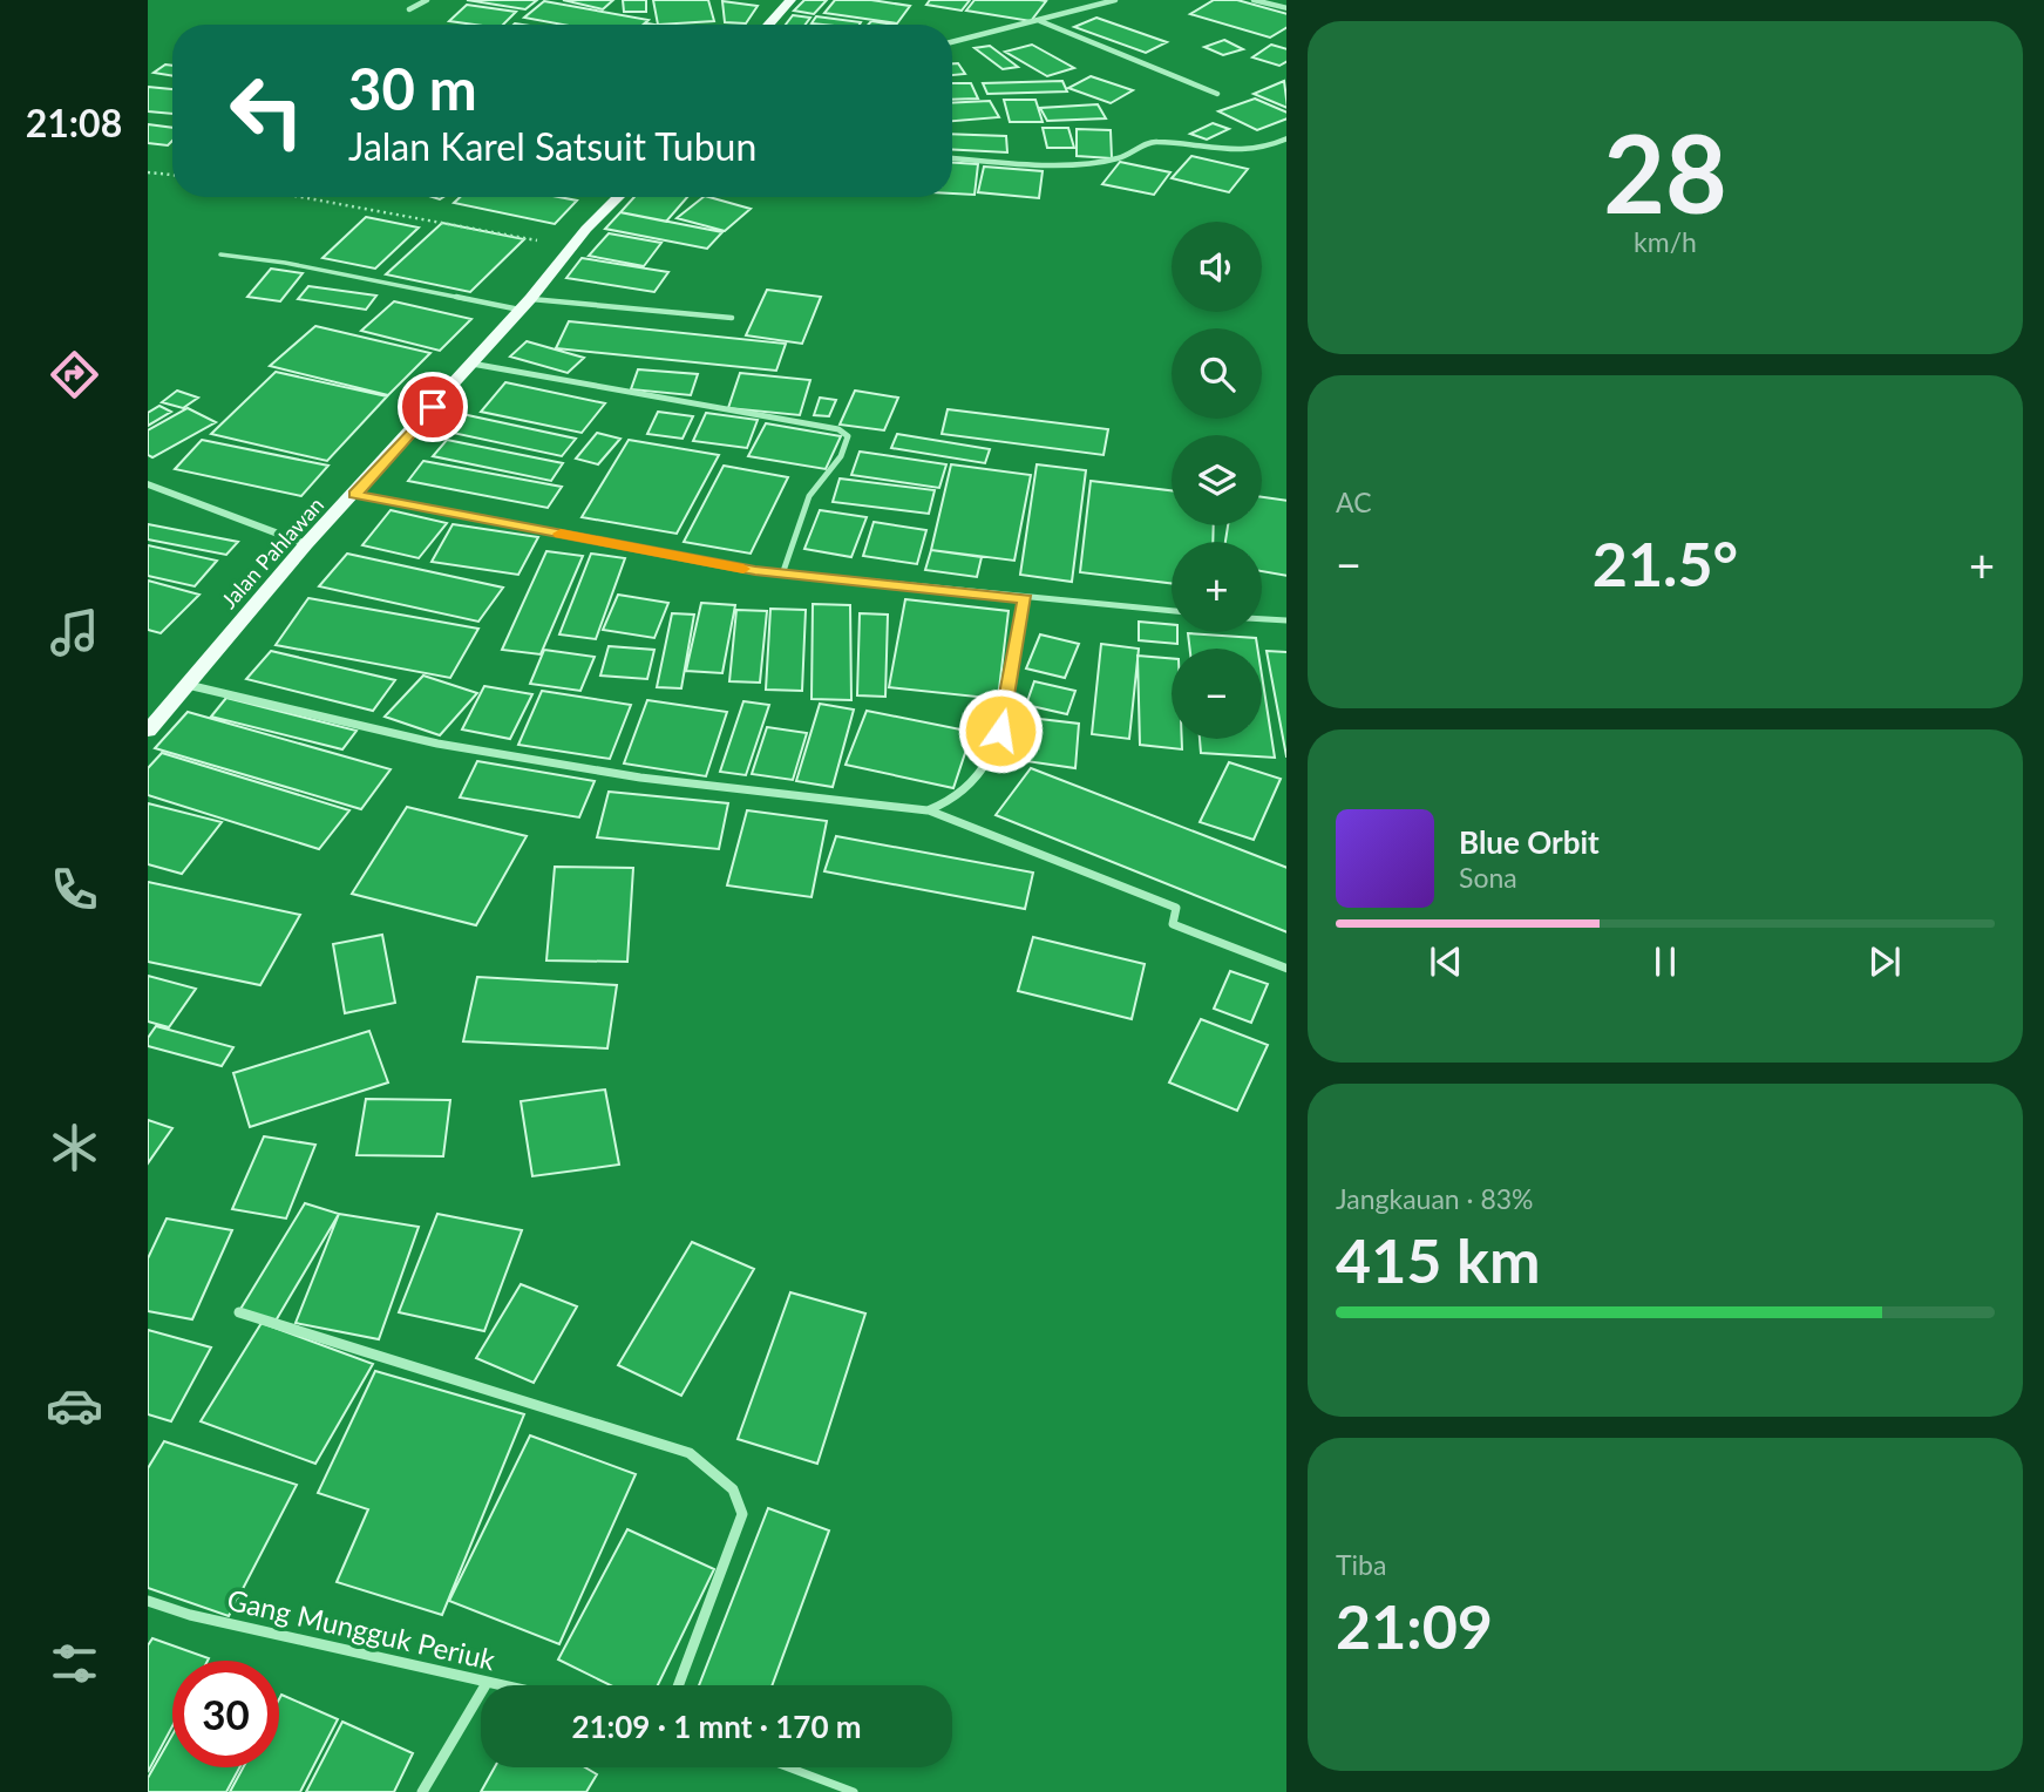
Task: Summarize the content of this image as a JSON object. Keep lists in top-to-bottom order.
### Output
{
  "streets": {
    "main road": ["Jalan Pahlawan"],
    "street": ["Gang Mungguk Periuk"]
  },
  "page": {
    "tabs": "21:08",
    "tile": [
      ["28", "km/h"],
      "AC",
      ["Jangkauan · 83%", "415 km"],
      ["Tiba", "21:09"]
    ],
    "turn": ["30 m", "Jalan Karel Satsuit Tubun"],
    "map_buttons": ["+", "−"],
    "heat": ["−", "21.5°", "+"],
    "song": ["Blue Orbit", "Sona"],
    "limit": "30",
    "trip": "21:09 · 1 mnt · 170 m"
  }
}
